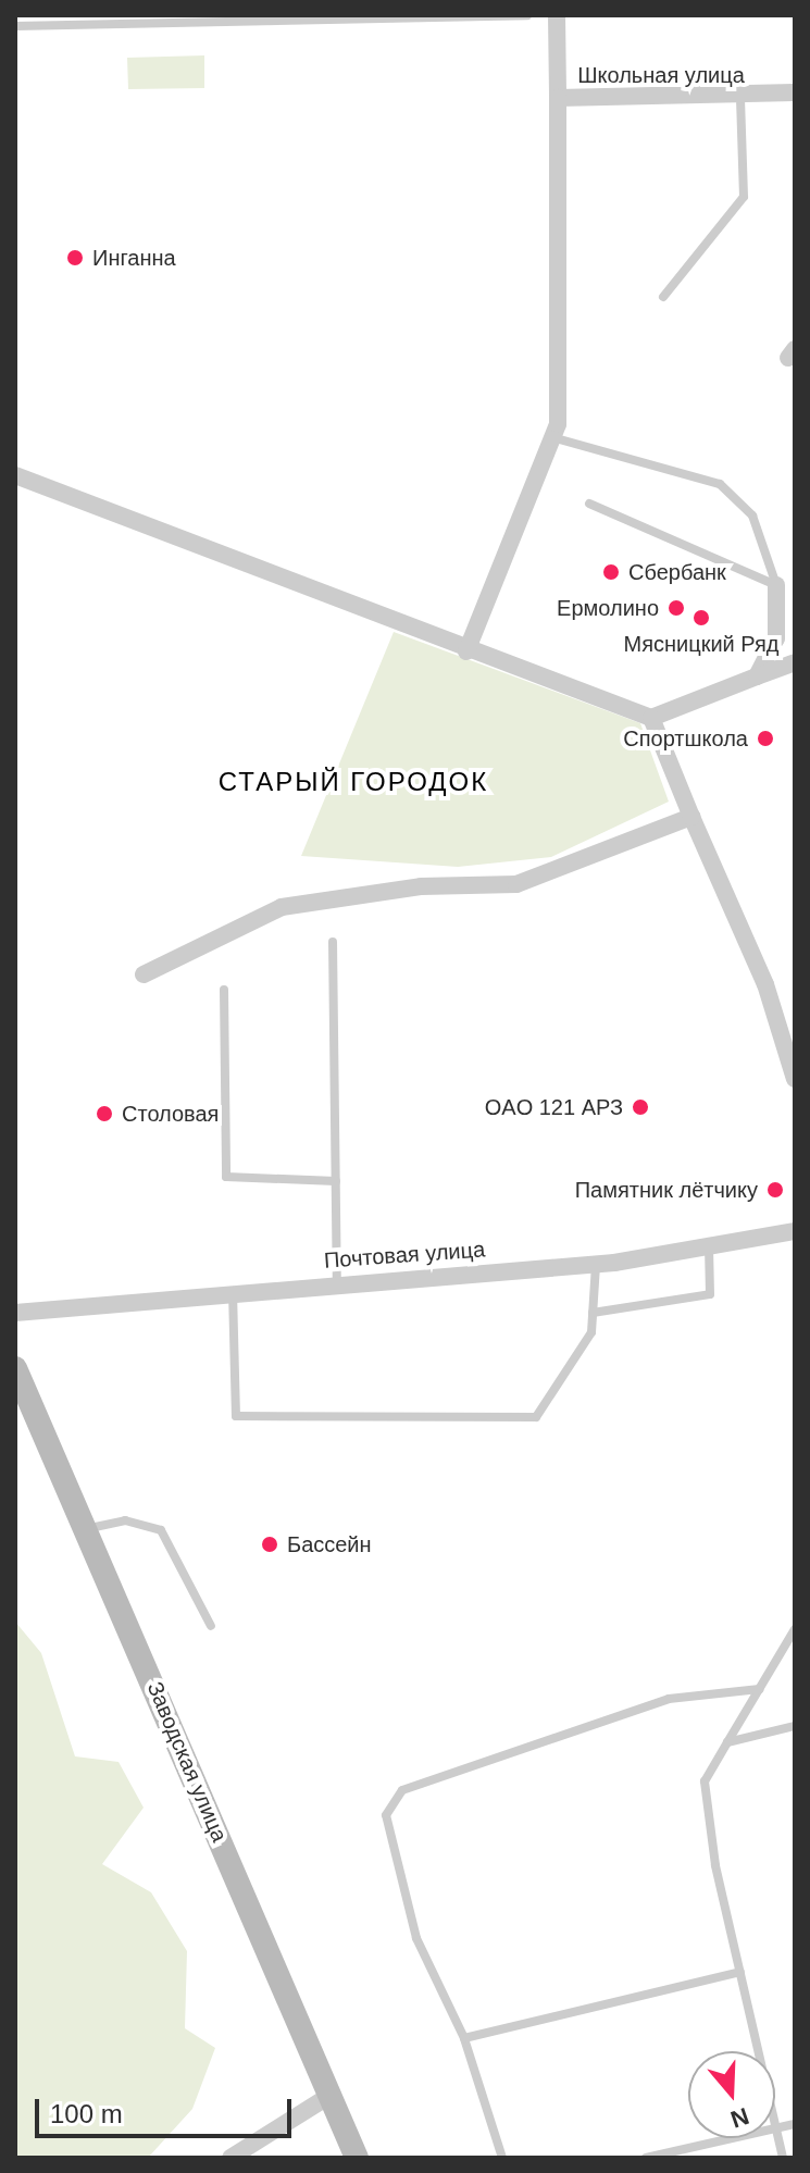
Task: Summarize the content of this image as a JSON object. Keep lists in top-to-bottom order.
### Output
{
  "streets": {
    "main road": ["Заводская улица"],
    "street": ["Школьная улица", "Почтовая улица"]
  },
  "districts": ["СТАРЫЙ ГОРОДОК"],
  "places": [
    "Инганна",
    "Сбербанк",
    "Ермолино",
    "Мясницкий Ряд",
    "Спортшкола",
    "OAO 121 АРЗ",
    "Столовая",
    "Памятник лётчику",
    "Бассейн"
  ],
  "scale_bar": "100 m",
  "north": "bottom"
}
